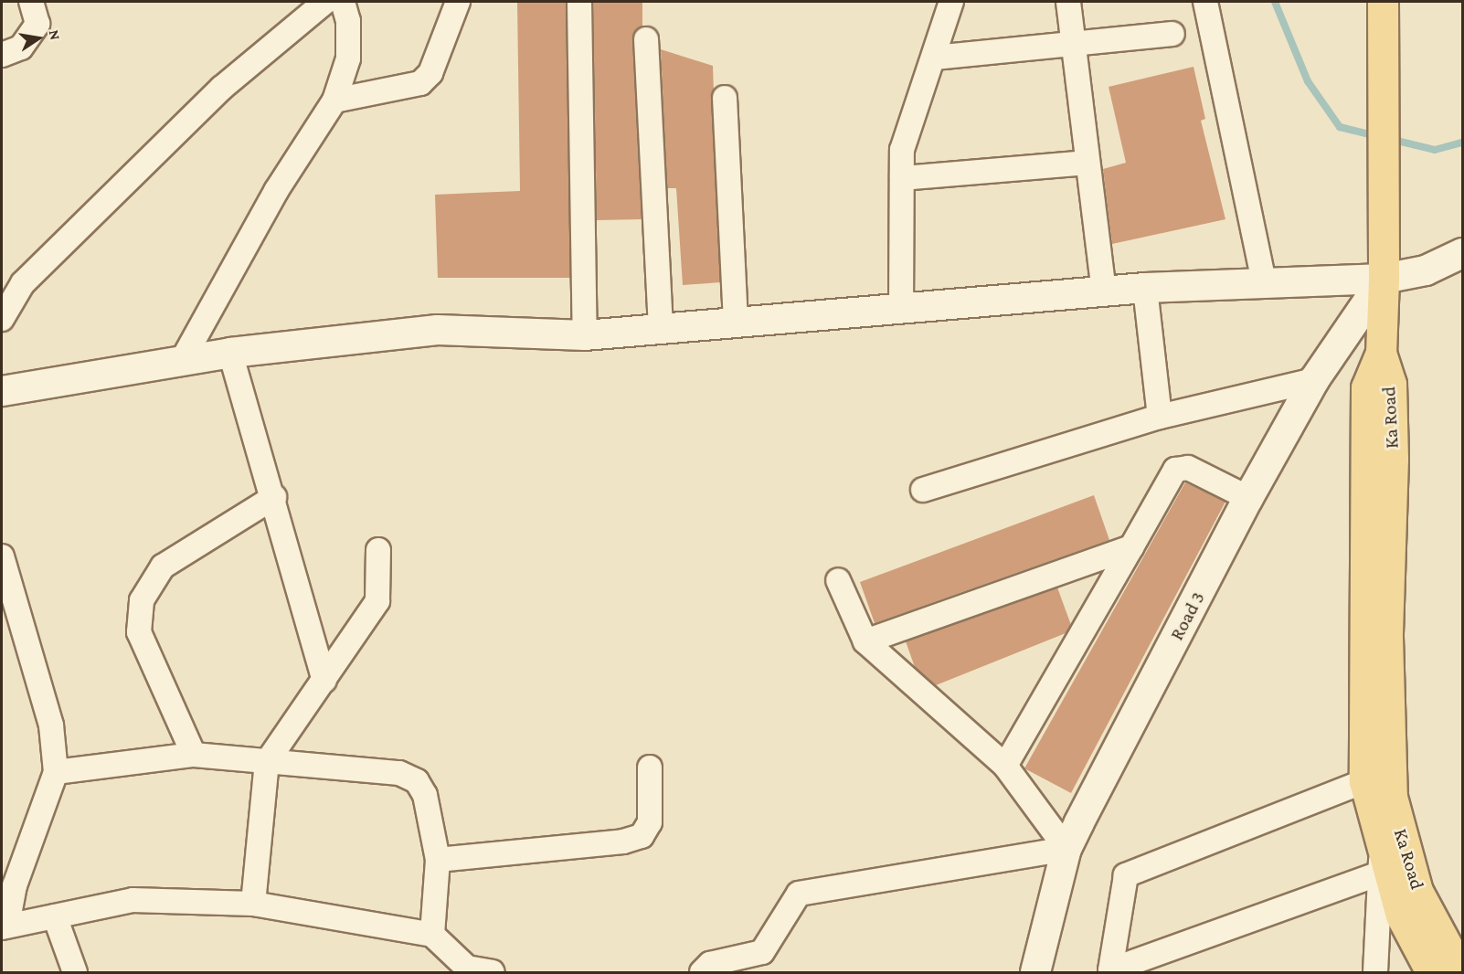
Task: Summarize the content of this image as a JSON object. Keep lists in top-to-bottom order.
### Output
{
  "streets": {
    "main road": ["Ka Road"],
    "street": ["Road 3"]
  },
  "north": "right"
}
